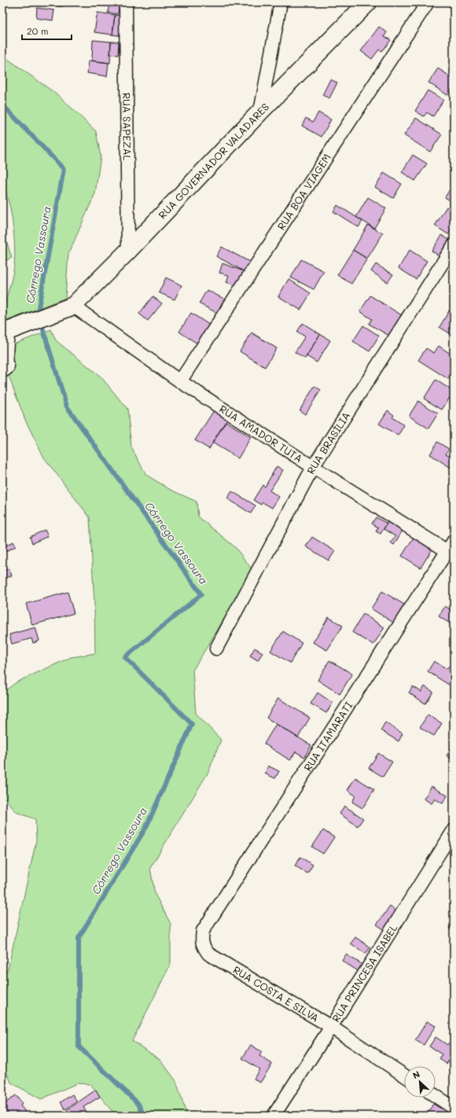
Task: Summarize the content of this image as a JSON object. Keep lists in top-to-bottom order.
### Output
{
  "streets": {
    "street": [
      "RUA SAPEZAL",
      "RUA GOVERNADOR VALADARES",
      "RUA BOA VIAGEM",
      "RUA AMADOR TUTA",
      "RUA BRASÍLIA",
      "RUA ITAMARATI",
      "RUA PRINCESA ISABEL",
      "RUA COSTA E SILVA"
    ]
  },
  "crossings": [
    ["RUA SAPEZAL", "RUA GOVERNADOR VALADARES"],
    ["RUA GOVERNADOR VALADARES", "RUA AMADOR TUTA"],
    ["RUA BOA VIAGEM", "RUA AMADOR TUTA"],
    ["RUA AMADOR TUTA", "RUA BRASÍLIA"],
    ["RUA AMADOR TUTA", "RUA ITAMARATI"],
    ["RUA ITAMARATI", "RUA COSTA E SILVA"],
    ["RUA PRINCESA ISABEL", "RUA COSTA E SILVA"]
  ],
  "water": ["Córrego Vassoura"],
  "scale_bar": "20 m",
  "north": "top left"
}
